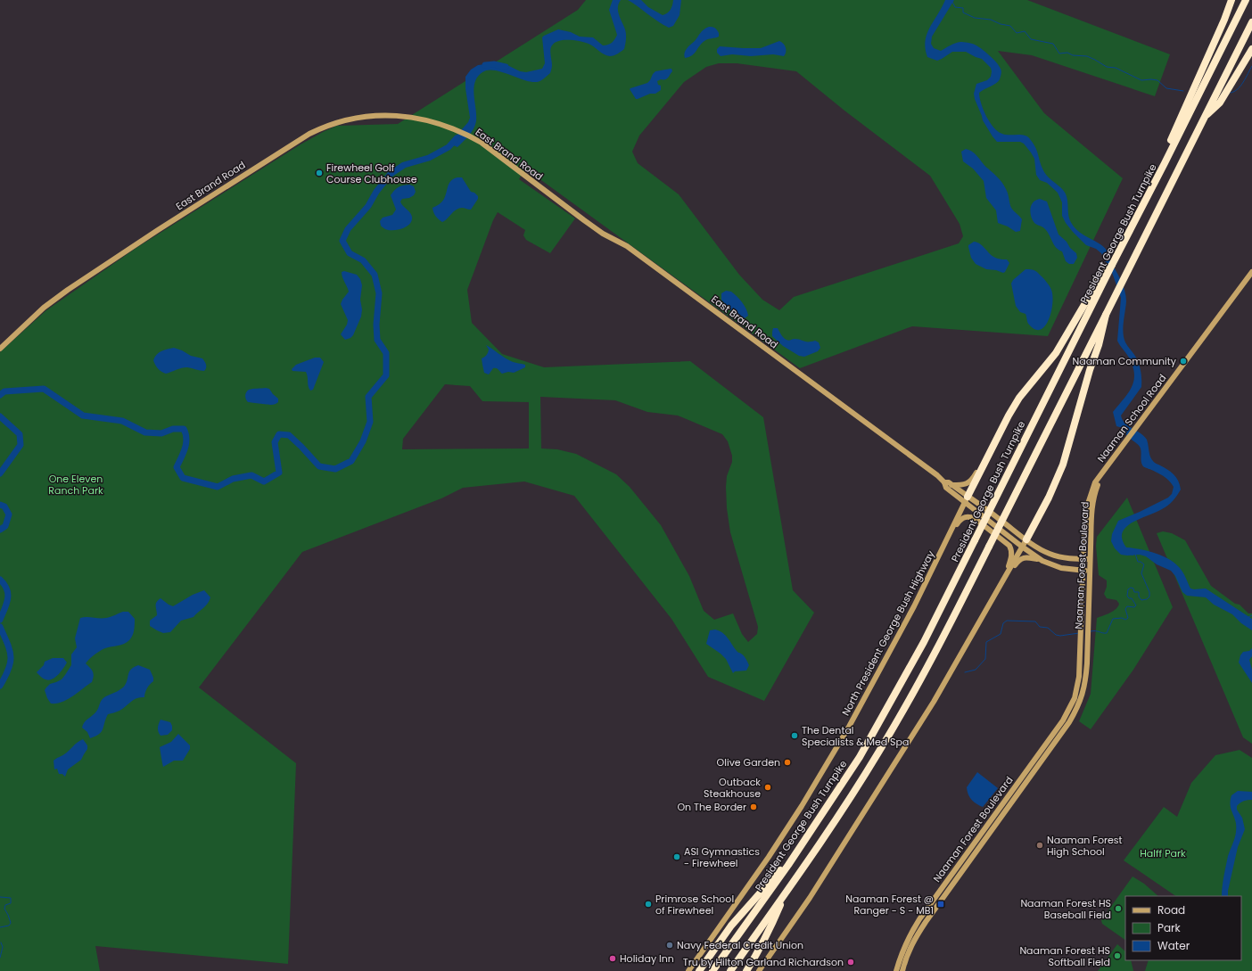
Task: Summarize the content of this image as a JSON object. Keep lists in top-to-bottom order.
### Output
{
  "streets": {
    "highway": ["President George Bush Turnpike"],
    "main road": [
      "East Brand Road",
      "Naaman School Road",
      "Naaman Forest Boulevard",
      "North President George Bush Highway"
    ]
  },
  "crossings": [
    ["East Brand Road", "Naaman Forest Boulevard"],
    ["East Brand Road", "North President George Bush Highway"],
    ["Naaman School Road", "Naaman Forest Boulevard"]
  ],
  "parks": ["One Eleven Ranch Park", "Halff Park"],
  "places": {
    "other": [
      "Firewheel Golf Course Clubhouse",
      "Naaman Community",
      "The Dental Specialists & Med Spa",
      "Olive Garden",
      "Outback Steakhouse",
      "On The Border",
      "Naaman Forest High School",
      "ASI Gymnastics - Firewheel",
      "Primrose School of Firewheel",
      "Naaman Forest HS Baseball Field",
      "Navy Federal Credit Union",
      "Naaman Forest HS Softball Field",
      "Holiday Inn",
      "Tru by Hilton Garland Richardson"
    ],
    "transit": ["Naaman Forest @ Ranger - S - MB1"]
  },
  "legend": ["Road", "Park", "Water"]
}
